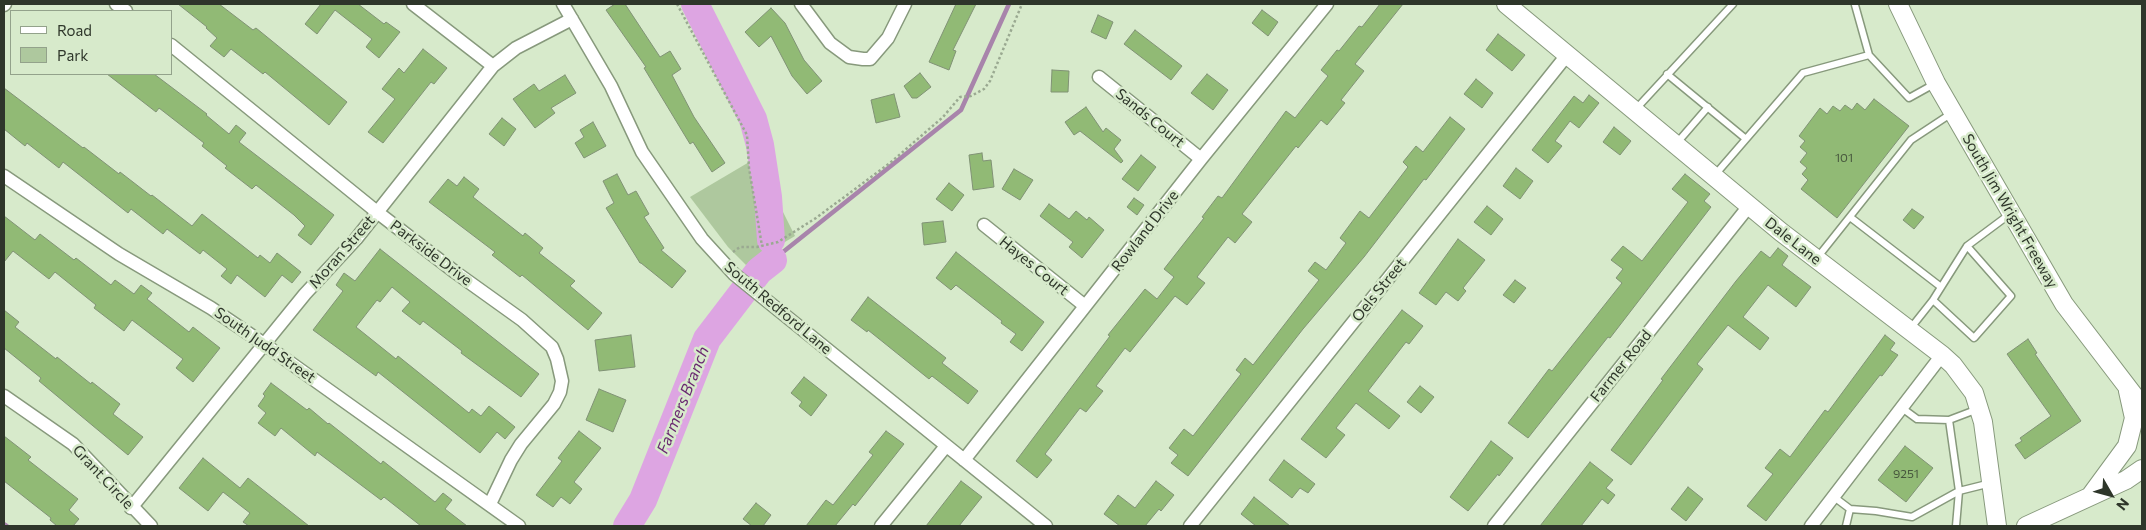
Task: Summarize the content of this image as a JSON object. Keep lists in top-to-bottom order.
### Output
{
  "streets": {
    "main road": ["South Jim Wright Freeway", "Dale Lane"],
    "street": [
      "Sands Court",
      "Rowland Drive",
      "Moran Street",
      "Parkside Drive",
      "Hayes Court",
      "Oels Street",
      "South Redford Lane",
      "South Judd Street",
      "Farmer Road",
      "Grant Circle"
    ]
  },
  "crossings": [
    ["Sands Court", "Rowland Drive"],
    ["Rowland Drive", "Hayes Court"],
    ["Rowland Drive", "South Redford Lane"],
    ["Dale Lane", "Oels Street"],
    ["Dale Lane", "Farmer Road"],
    ["Moran Street", "Parkside Drive"],
    ["Moran Street", "South Redford Lane"],
    ["Moran Street", "South Judd Street"],
    ["Moran Street", "Grant Circle"],
    ["Parkside Drive", "South Judd Street"]
  ],
  "water": ["Farmers Branch"],
  "house_numbers": ["101", "9251"],
  "legend": ["Road", "Park"],
  "north": "bottom right"
}
